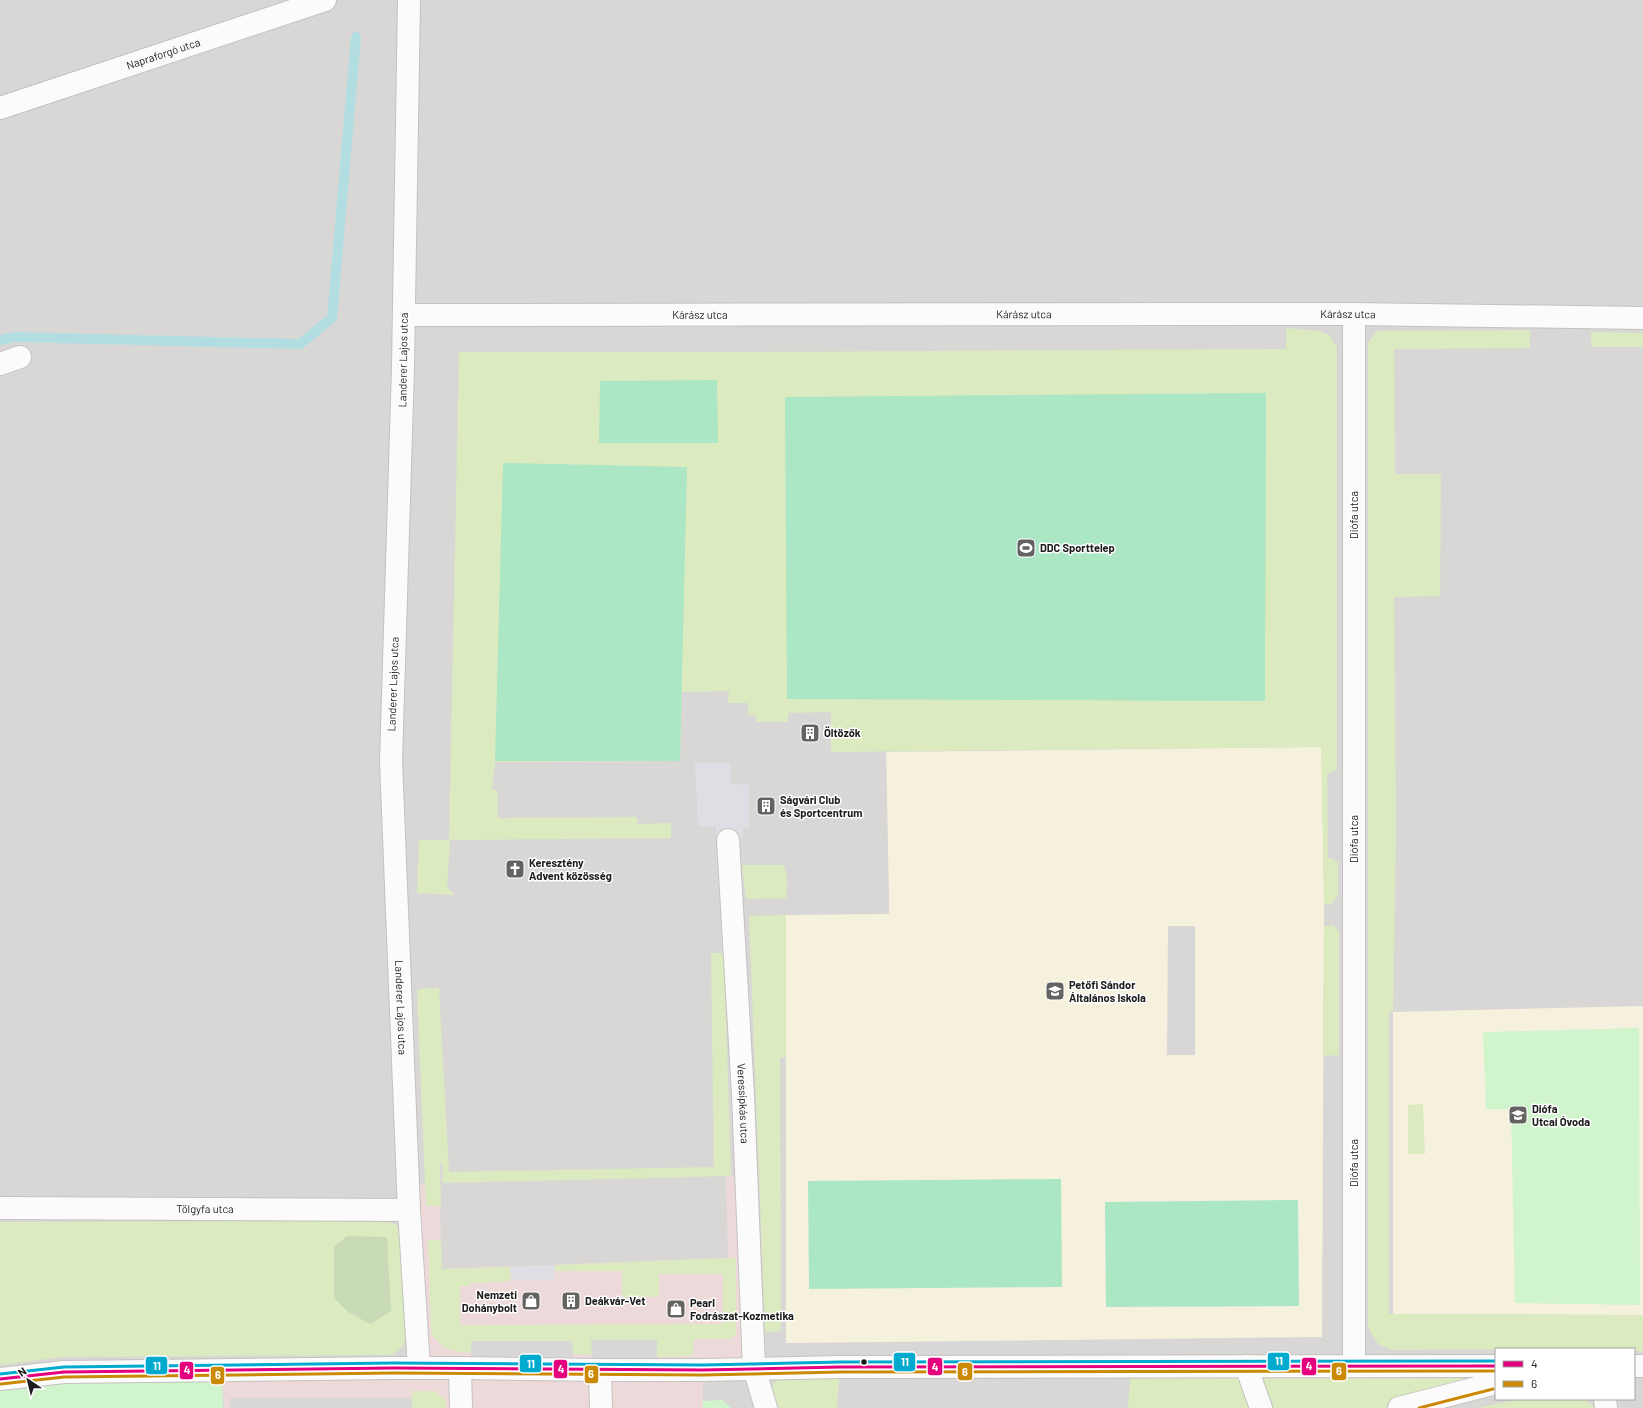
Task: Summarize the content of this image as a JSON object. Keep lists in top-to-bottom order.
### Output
{
  "streets": {
    "street": [
      "Napraforgó utca",
      "Kárász utca",
      "Landerer Lajos utca",
      "Diófa utca",
      "Veressipkás utca",
      "Tölgyfa utca"
    ]
  },
  "crossings": [
    ["Kárász utca", "Landerer Lajos utca"],
    ["Kárász utca", "Diófa utca"],
    ["Landerer Lajos utca", "Tölgyfa utca"]
  ],
  "places": {
    "sports": ["DDC Sporttelep"],
    "building": ["Öltözők", "Ságvári Club és Sportcentrum", "Deákvár-Vet"],
    "church": ["Keresztény Advent közösség"],
    "school or university": ["Petőfi Sándor Általános Iskola", "Diófa Utcai Óvoda"],
    "shop": ["Nemzeti Dohánybolt", "Pearl Fodrászat-Kozmetika"]
  },
  "lines": ["transit line 11", "transit line 4", "transit line 6"],
  "legend": ["4", "6"],
  "north": "top left"
}
